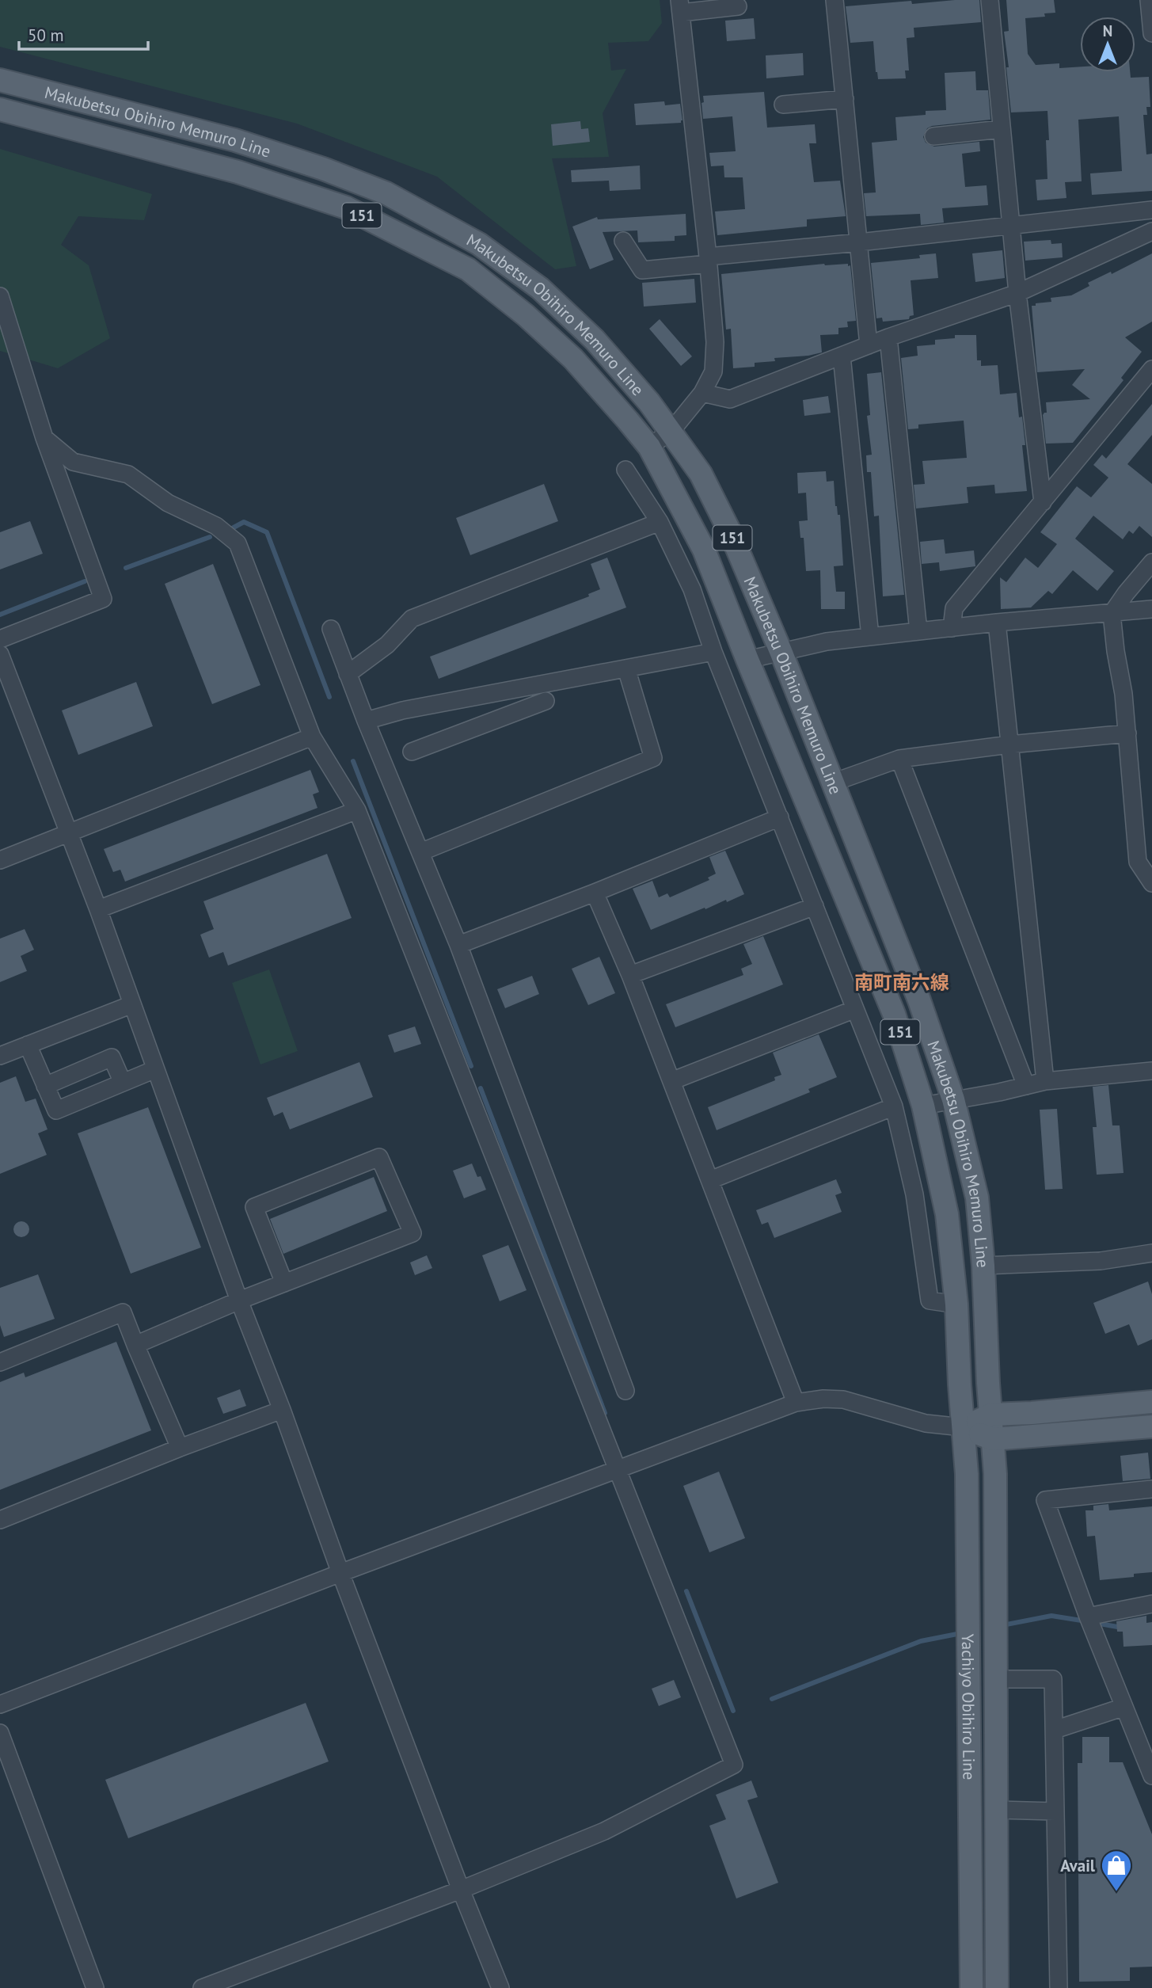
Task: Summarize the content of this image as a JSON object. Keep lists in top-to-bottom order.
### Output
{
  "streets": {
    "main road": ["Makubetsu Obihiro Memuro Line", "151", "Yachiyo Obihiro Line"]
  },
  "crossings": [
    ["Makubetsu Obihiro Memuro Line", "Yachiyo Obihiro Line"]
  ],
  "districts": ["南町南六線"],
  "places": {
    "shop": ["Avail"]
  },
  "scale_bar": "50 m",
  "north": "top"
}
